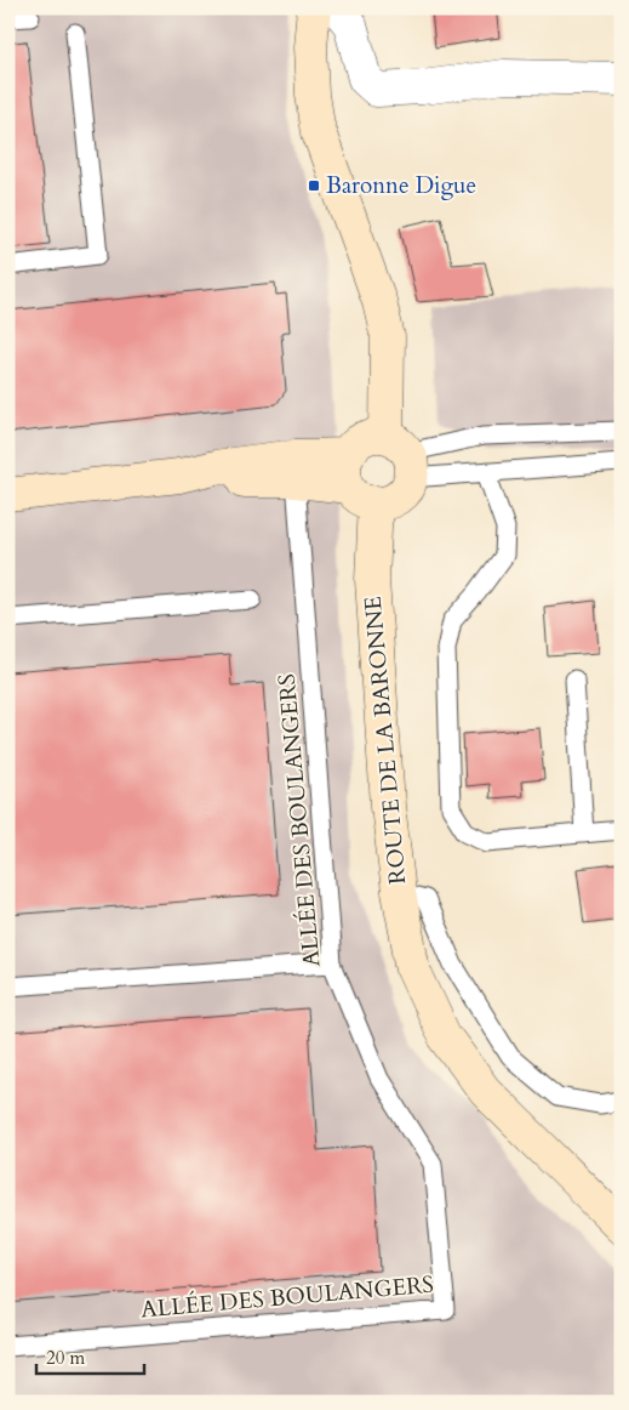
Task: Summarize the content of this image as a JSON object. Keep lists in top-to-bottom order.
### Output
{
  "streets": {
    "main road": ["ROUTE DE LA BARONNE"],
    "lane": ["ALLÉE DES BOULANGERS"]
  },
  "places": {
    "transit": ["Baronne Digue"]
  },
  "scale_bar": "20 m"
}
